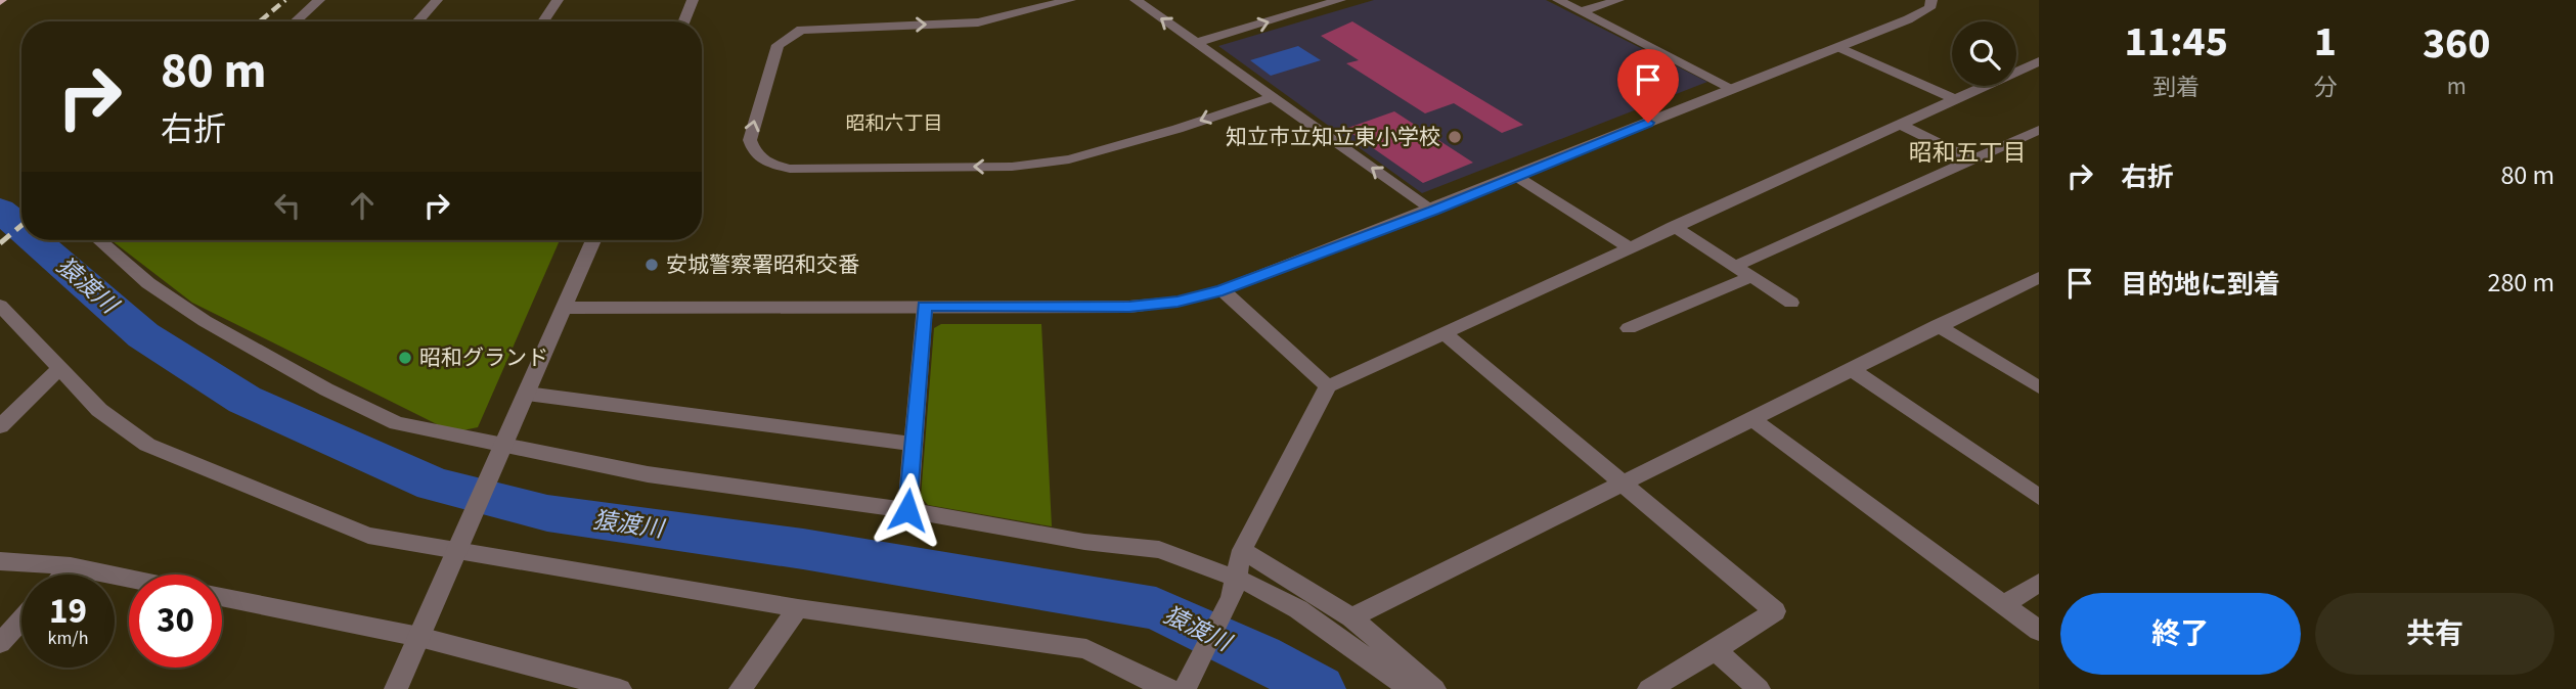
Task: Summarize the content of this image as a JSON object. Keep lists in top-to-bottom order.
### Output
{
  "districts": ["昭和六丁目", "昭和五丁目"],
  "water": ["猿渡川"],
  "places": ["知立市立知立東小学校", "安城警察署昭和交番", "昭和グランド"],
  "page": {
    "eta": [
      "11:45",
      "到着",
      "1",
      "分",
      "360",
      "m"
    ],
    "turn": ["80 m", "右折"],
    "list": [
      {
        "name": "右折",
        "value": "80 m"
      },
      {
        "name": "目的地に到着",
        "value": "280 m"
      }
    ],
    "speed": "19 km/h",
    "limit": "30",
    "buttons": ["終了", "共有"]
  }
}
